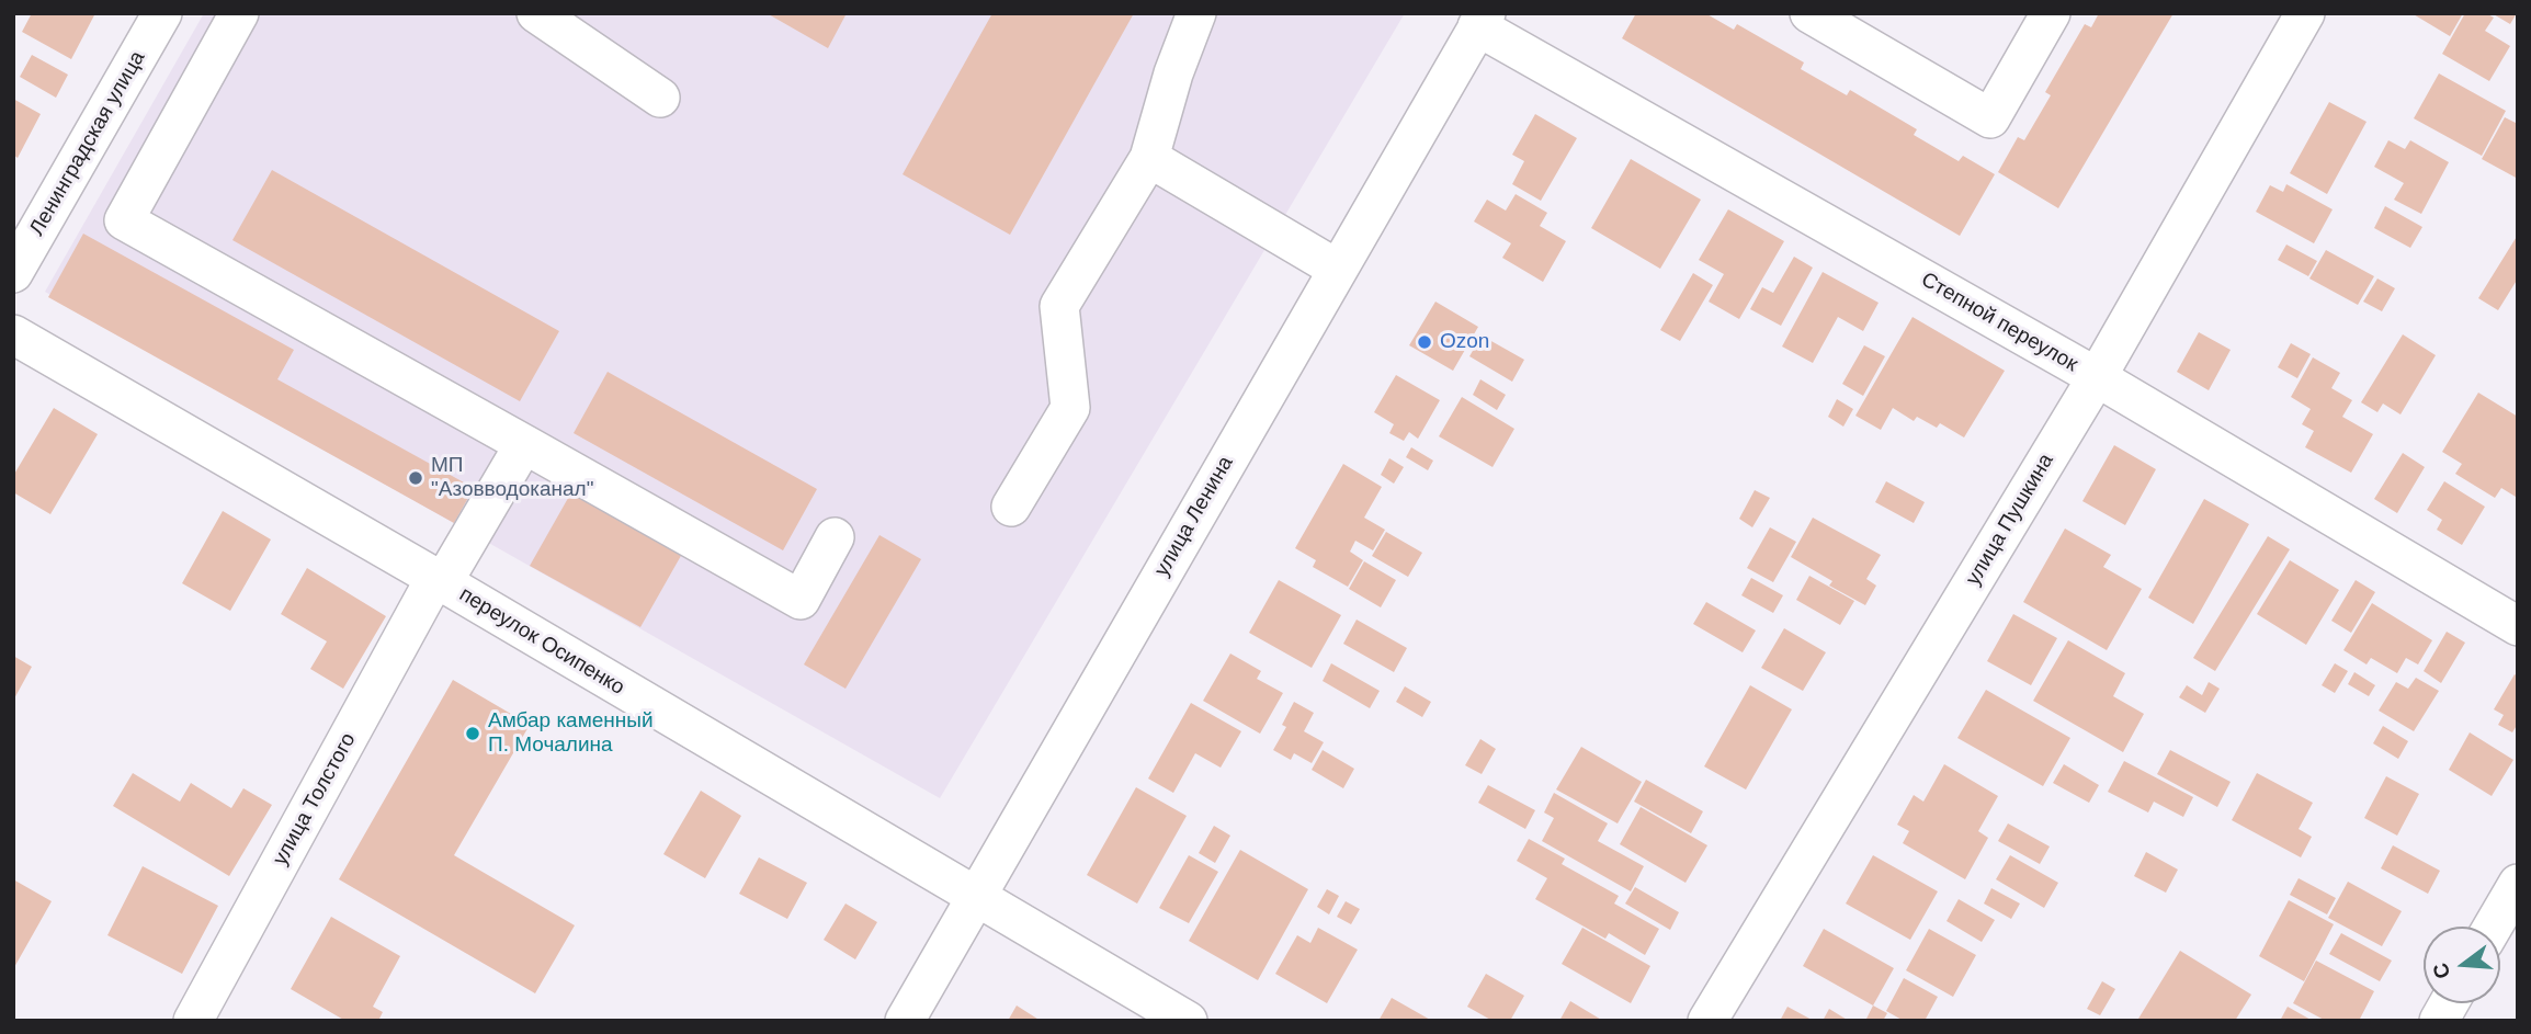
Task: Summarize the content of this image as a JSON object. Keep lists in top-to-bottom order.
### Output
{
  "streets": {
    "street": [
      "Ленинградская улица",
      "Степной переулок",
      "улица Ленина",
      "улица Пушкина",
      "переулок Осипенко",
      "улица Толстого"
    ]
  },
  "crossings": [
    ["Степной переулок", "улица Ленина"],
    ["Степной переулок", "улица Пушкина"],
    ["улица Ленина", "переулок Осипенко"],
    ["переулок Осипенко", "улица Толстого"]
  ],
  "places": ["Ozon", "МП \"Азовводоканал\"", "Амбар каменный П. Мочалина"],
  "north": "left"
}
